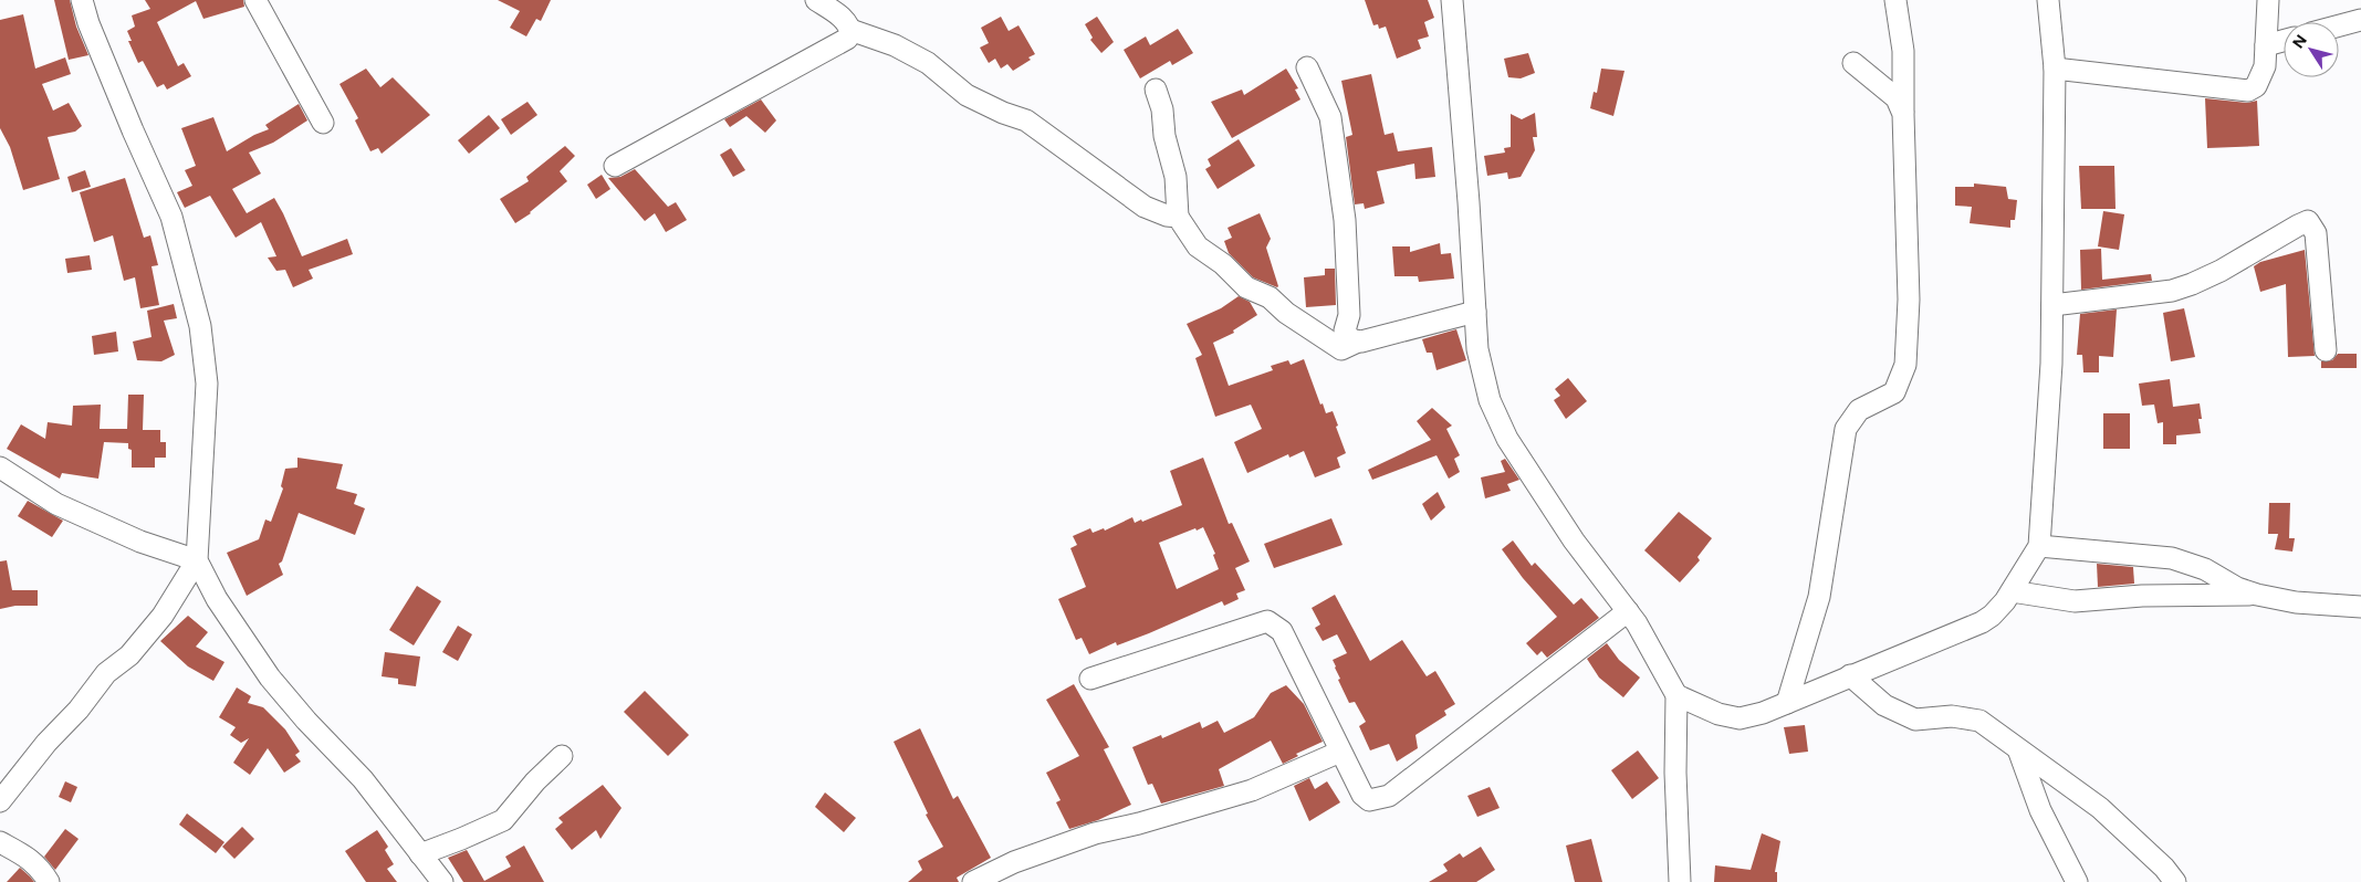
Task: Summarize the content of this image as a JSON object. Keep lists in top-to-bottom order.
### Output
{
  "north": "top left"
}
